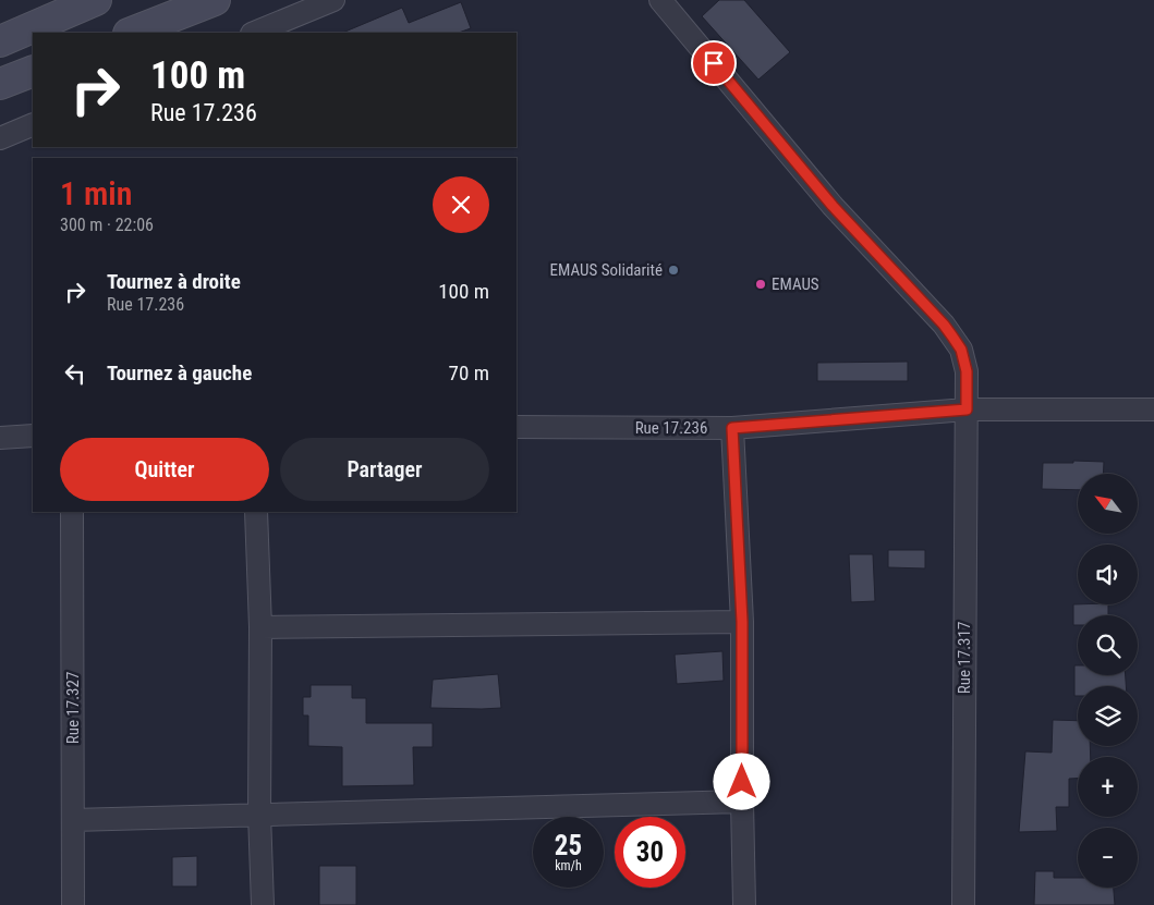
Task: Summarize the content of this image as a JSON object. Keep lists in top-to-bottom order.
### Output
{
  "streets": {
    "street": ["Rue 17.236", "Rue 17.317", "Rue 17.327"]
  },
  "crossings": [
    ["Rue 17.236", "Rue 17.317"]
  ],
  "places": ["EMAUS Solidarité", "EMAUS"],
  "north": "top left",
  "page": {
    "turn": ["100 m", "Rue 17.236"],
    "heading": ["1 min", "300 m · 22:06"],
    "list": [
      {
        "name": "Tournez à droite",
        "note": "Rue 17.236",
        "value": "100 m"
      },
      {
        "name": "Tournez à gauche",
        "value": "70 m"
      }
    ],
    "buttons": ["Quitter", "Partager"],
    "map_buttons": ["+", "−"],
    "speed": "25 km/h",
    "limit": "30"
  }
}
